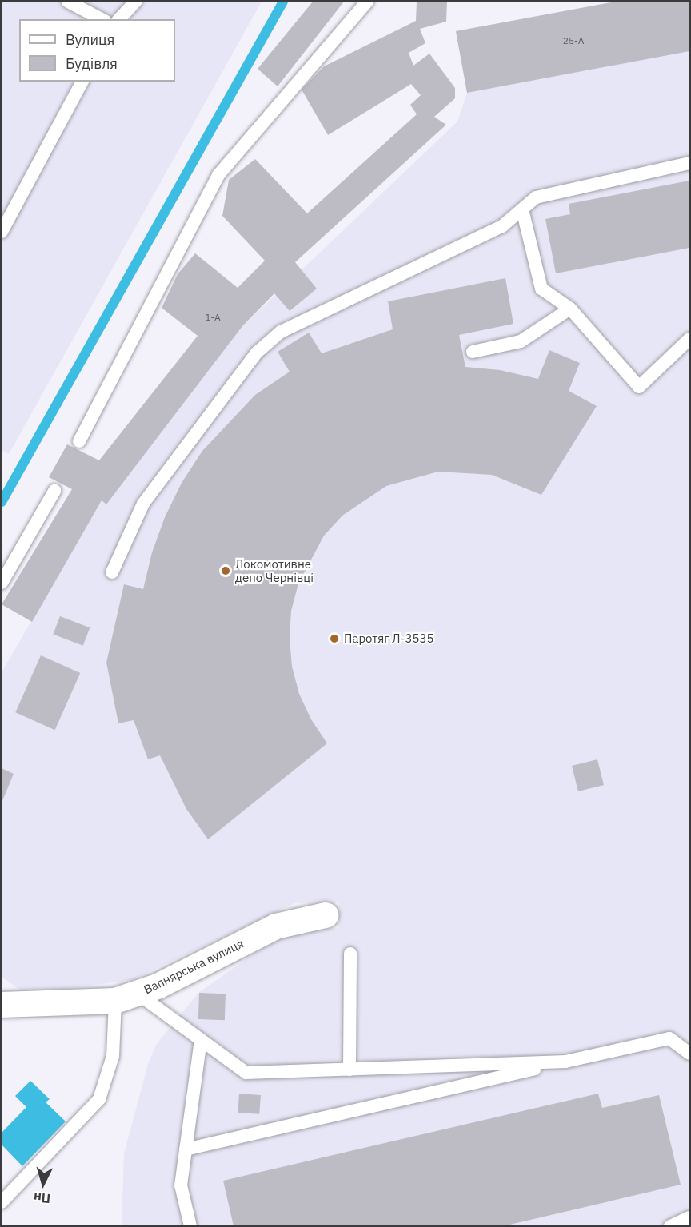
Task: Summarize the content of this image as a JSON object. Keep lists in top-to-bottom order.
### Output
{
  "streets": {
    "street": ["Вапнярська вулиця"]
  },
  "places": ["Локомотивне депо Чернівці", "Паротяг Л-3535"],
  "house_numbers": ["25-А", "1-А"],
  "legend": ["Вулиця", "Будівля"],
  "north": "bottom"
}
